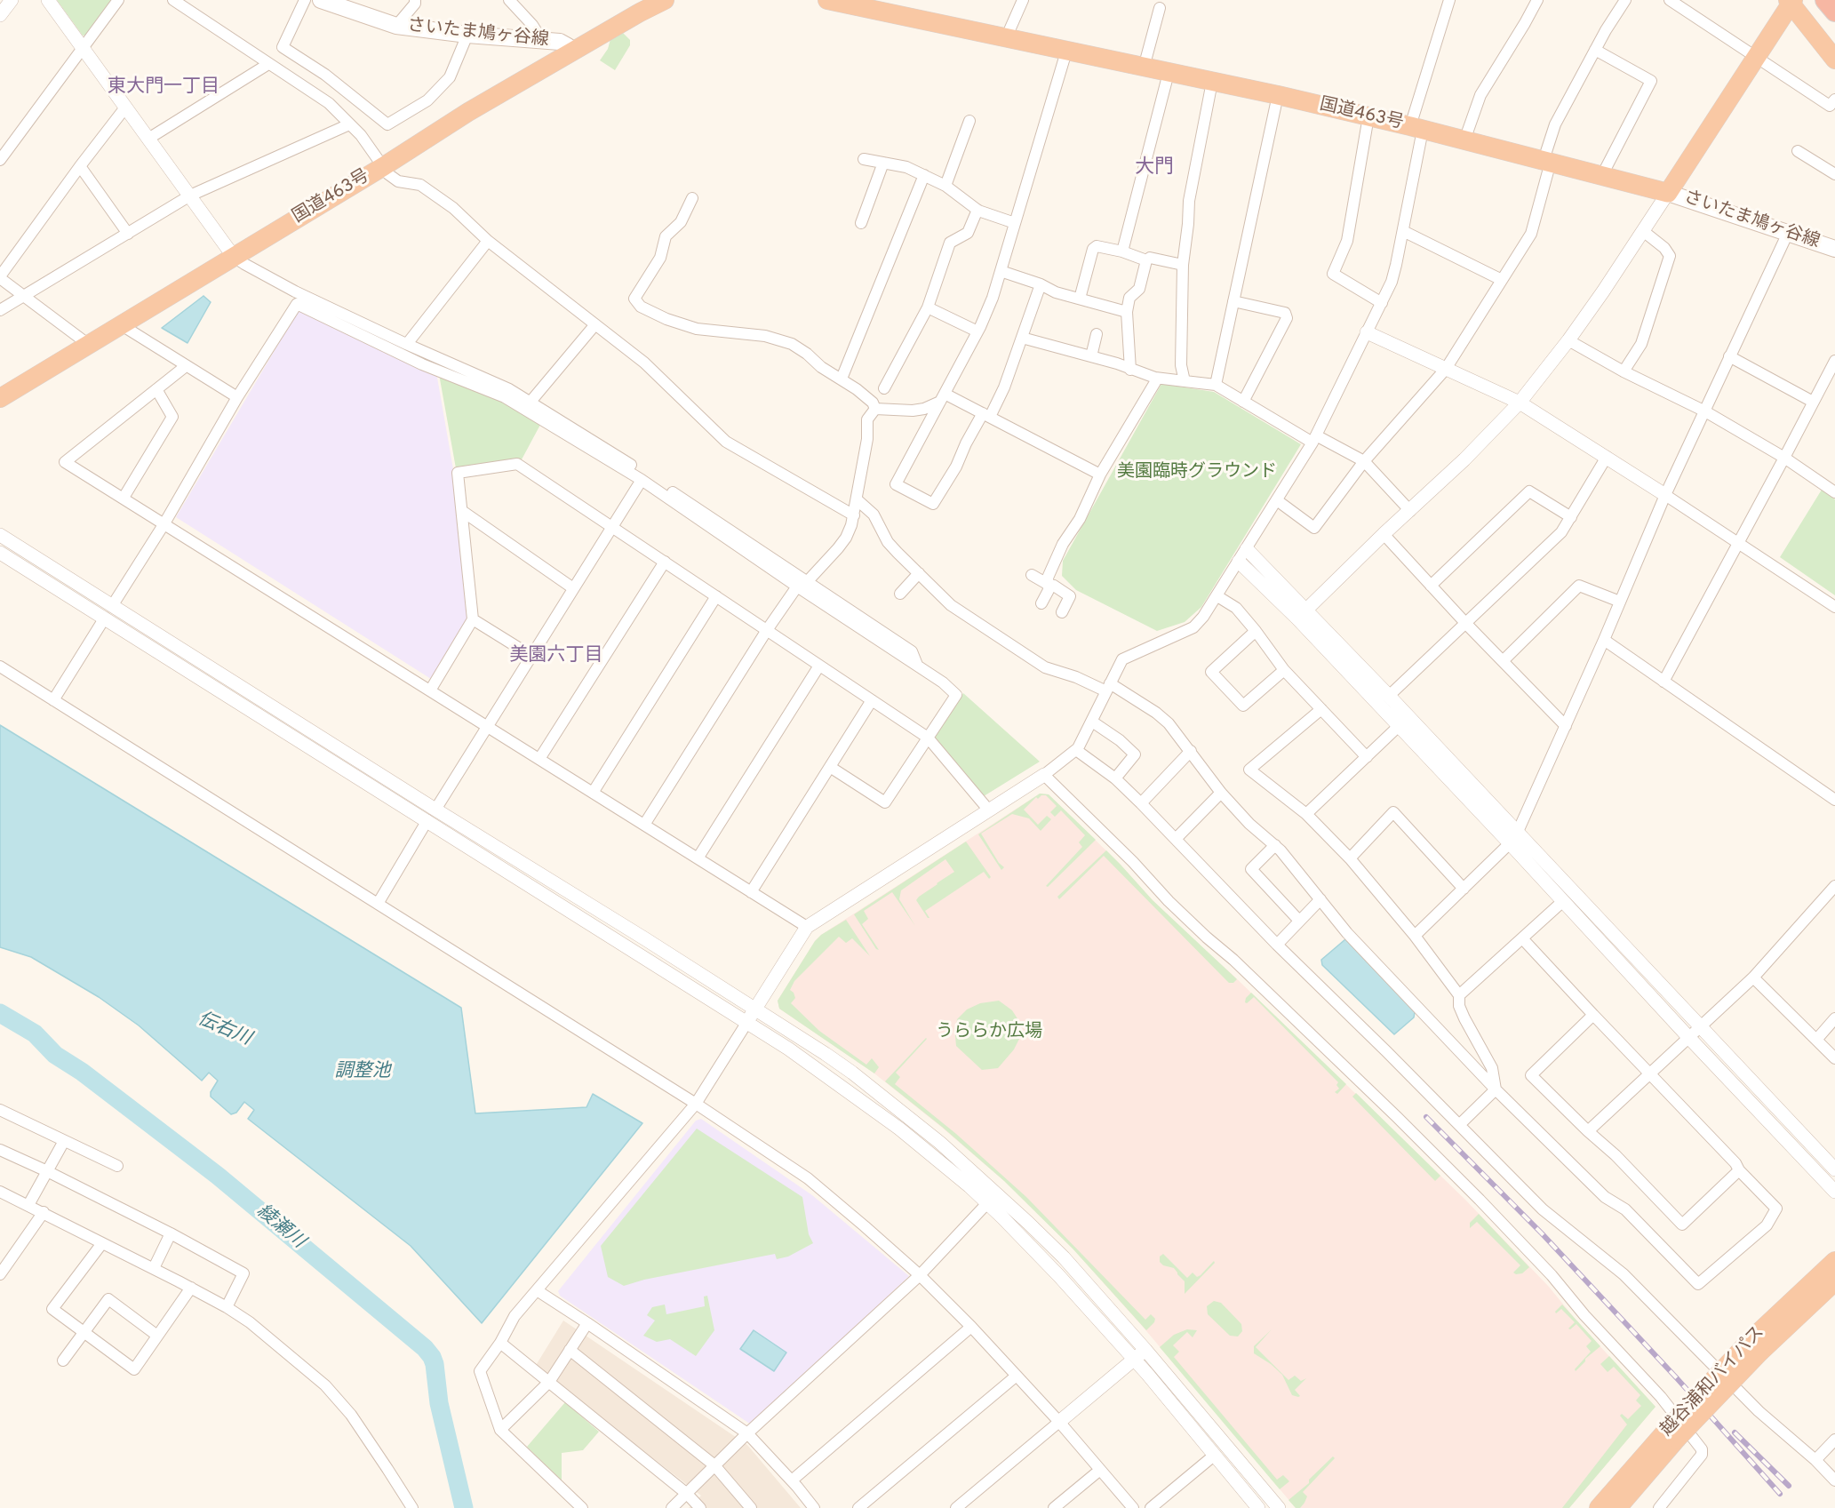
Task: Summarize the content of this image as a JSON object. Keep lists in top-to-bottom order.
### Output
{
  "streets": {
    "highway": ["国道463号", "越谷浦和バイパス"],
    "main road": ["さいたま鳩ヶ谷線"]
  },
  "crossings": [
    ["さいたま鳩ヶ谷線", "国道463号"]
  ],
  "districts": ["東大門一丁目", "大門", "美園六丁目"],
  "water": ["伝右川", "調整池", "綾瀬川"],
  "parks": ["美園臨時グラウンド", "うららか広場"]
}
